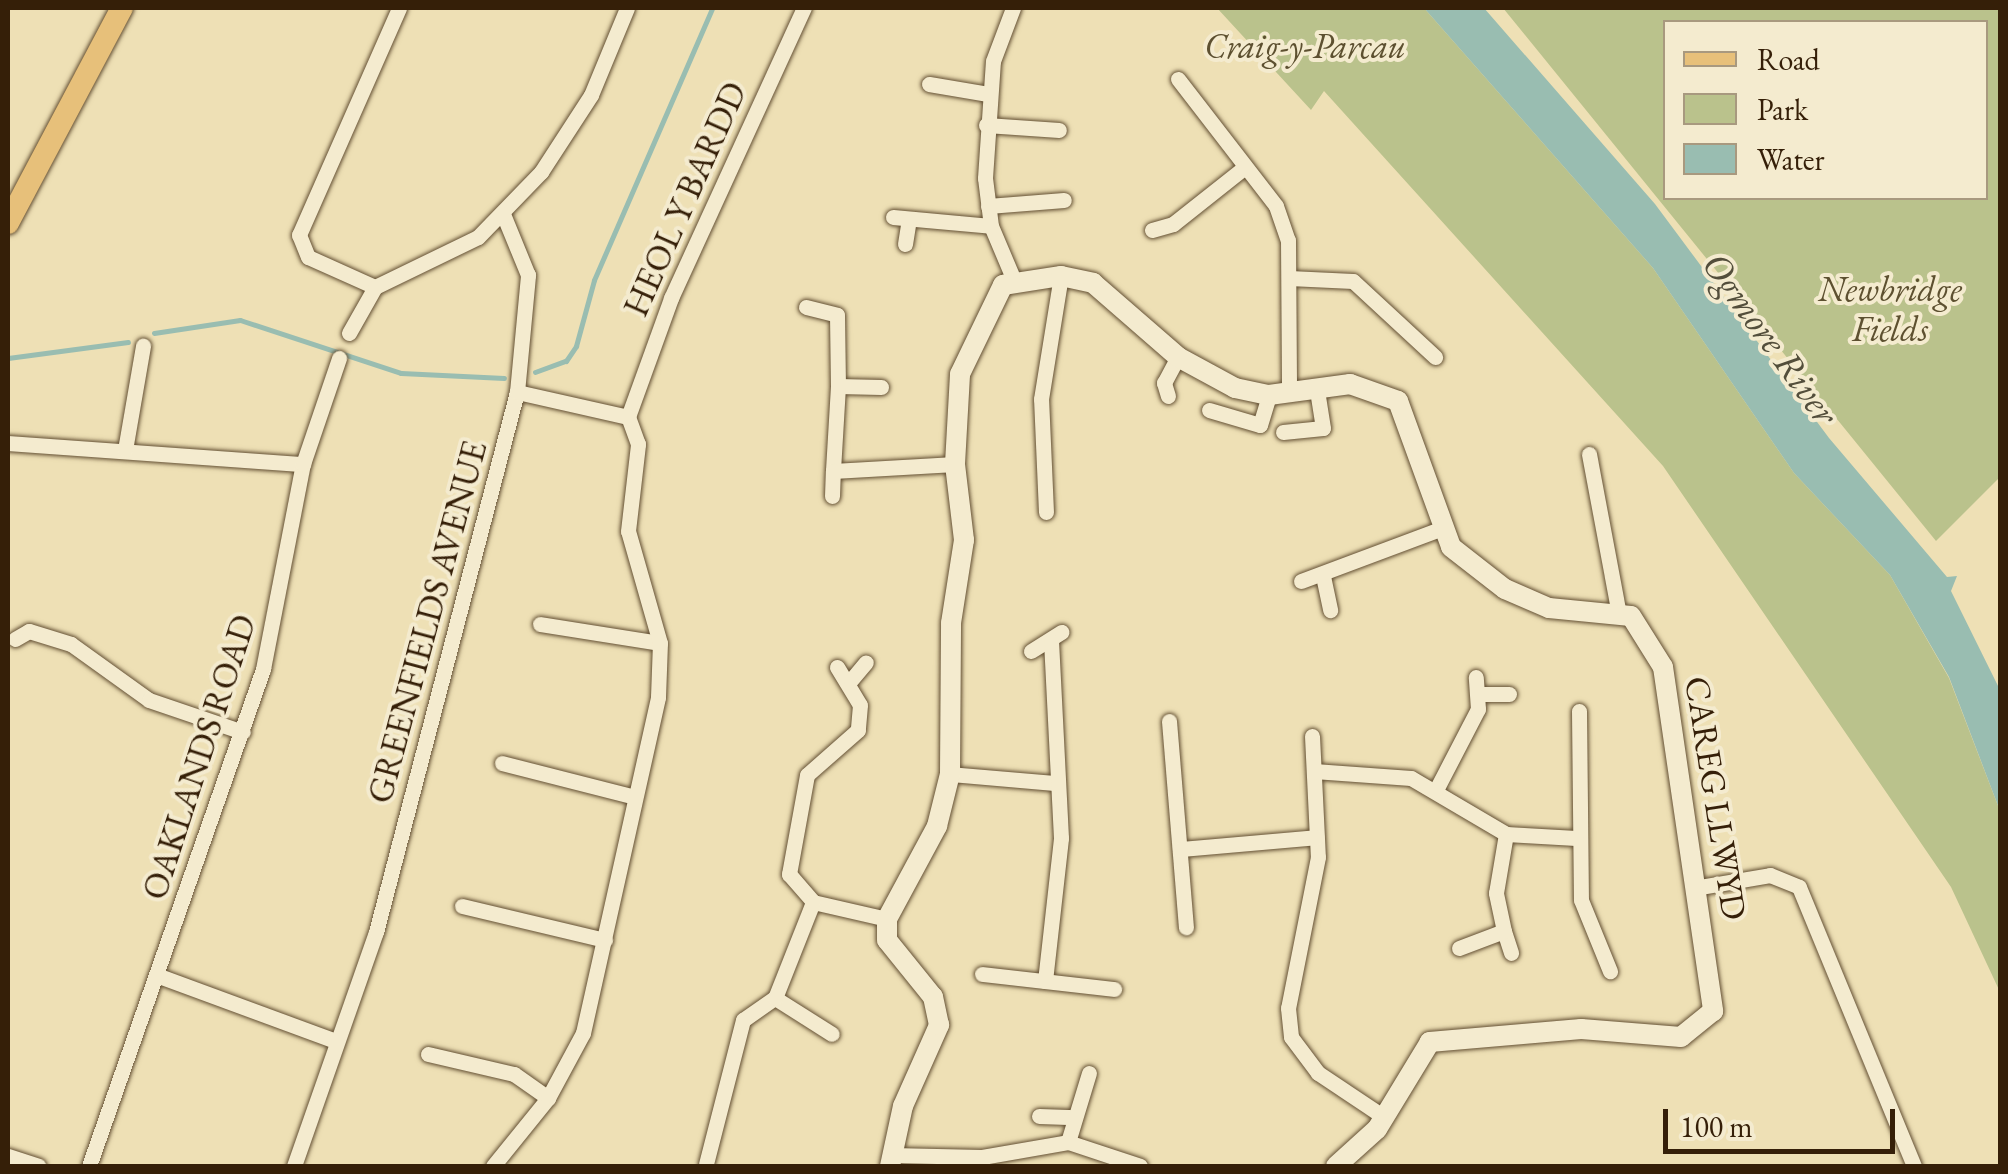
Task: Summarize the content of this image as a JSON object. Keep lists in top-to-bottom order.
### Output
{
  "streets": {
    "street": [
      "HEOL Y BARDD",
      "GREENFIELDS AVENUE",
      "OAKLANDS ROAD",
      "CAREG LLWYD"
    ]
  },
  "water": ["Ogmore River"],
  "parks": ["Craig-y-Parcau", "Newbridge Fields"],
  "legend": ["Road", "Park", "Water"],
  "scale_bar": "100 m"
}
